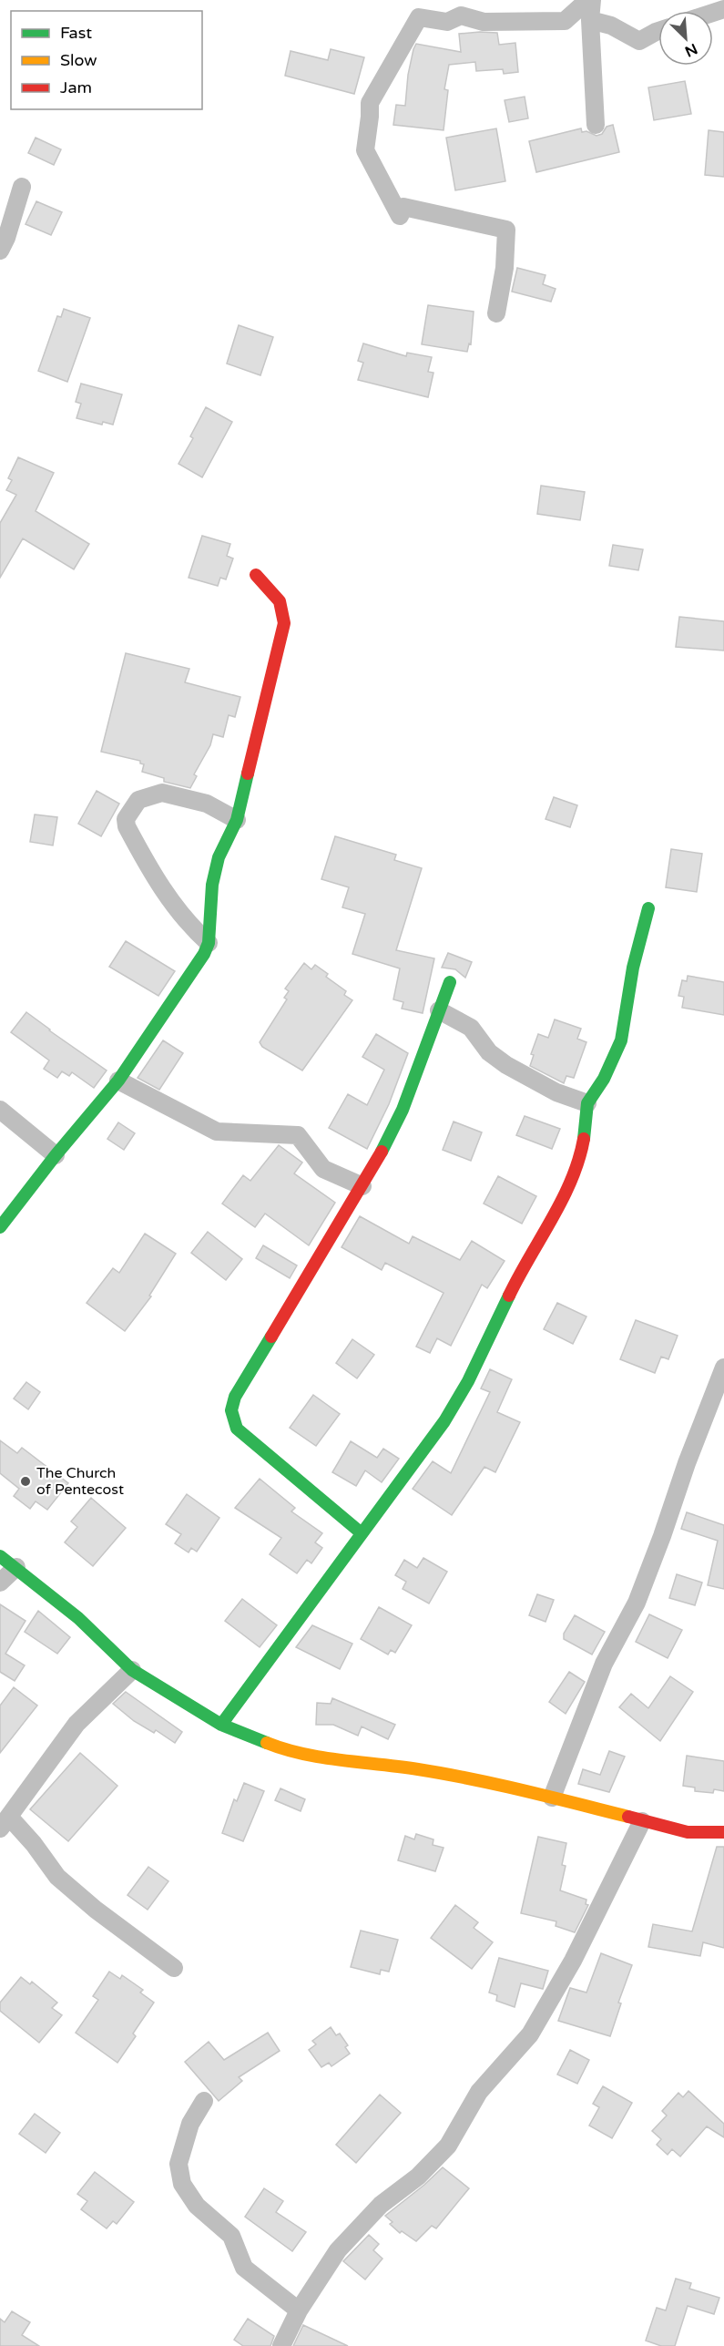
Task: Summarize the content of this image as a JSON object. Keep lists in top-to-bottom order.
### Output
{
  "places": ["The Church of Pentecost"],
  "legend": ["Fast", "Slow", "Jam"],
  "north": "bottom right"
}
